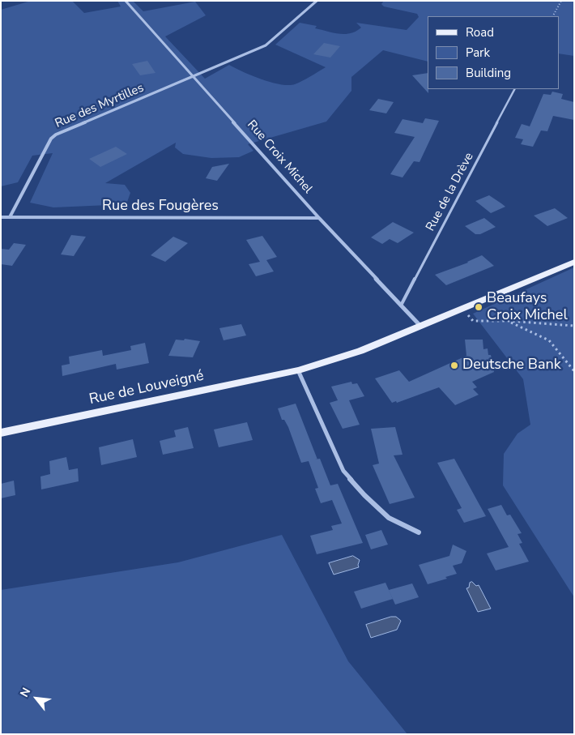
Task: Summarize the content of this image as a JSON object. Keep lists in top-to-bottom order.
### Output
{
  "streets": {
    "main road": ["Rue de Louveigné"],
    "street": ["Rue des Myrtilles", "Rue Croix Michel", "Rue des Fougères"],
    "lane": ["Rue de la Drève"]
  },
  "crossings": [
    ["Rue des Myrtilles", "Rue Croix Michel"],
    ["Rue des Myrtilles", "Rue des Fougères"],
    ["Rue Croix Michel", "Rue de la Drève"],
    ["Rue Croix Michel", "Rue des Fougères"],
    ["Rue Croix Michel", "Rue de Louveigné"]
  ],
  "places": ["Beaufays Croix Michel", "Deutsche Bank"],
  "legend": ["Road", "Park", "Building"],
  "north": "top left"
}
